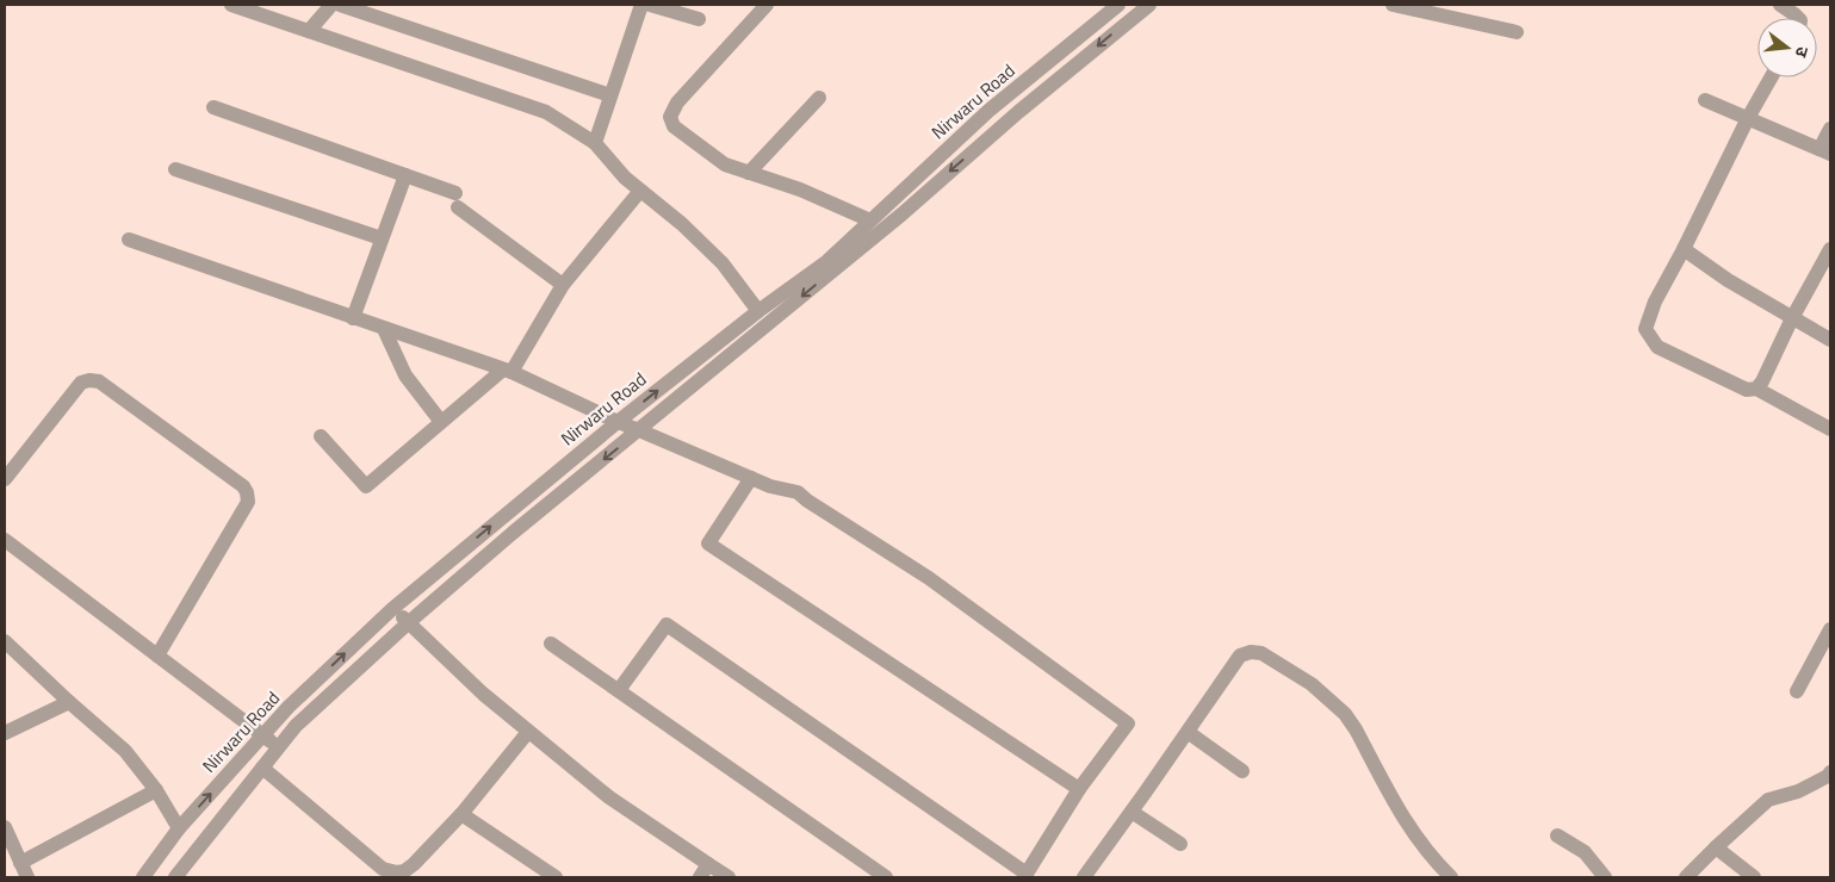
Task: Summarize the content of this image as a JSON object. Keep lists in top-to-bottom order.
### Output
{
  "streets": {
    "street": ["Nirwaru Road"]
  },
  "north": "right"
}
